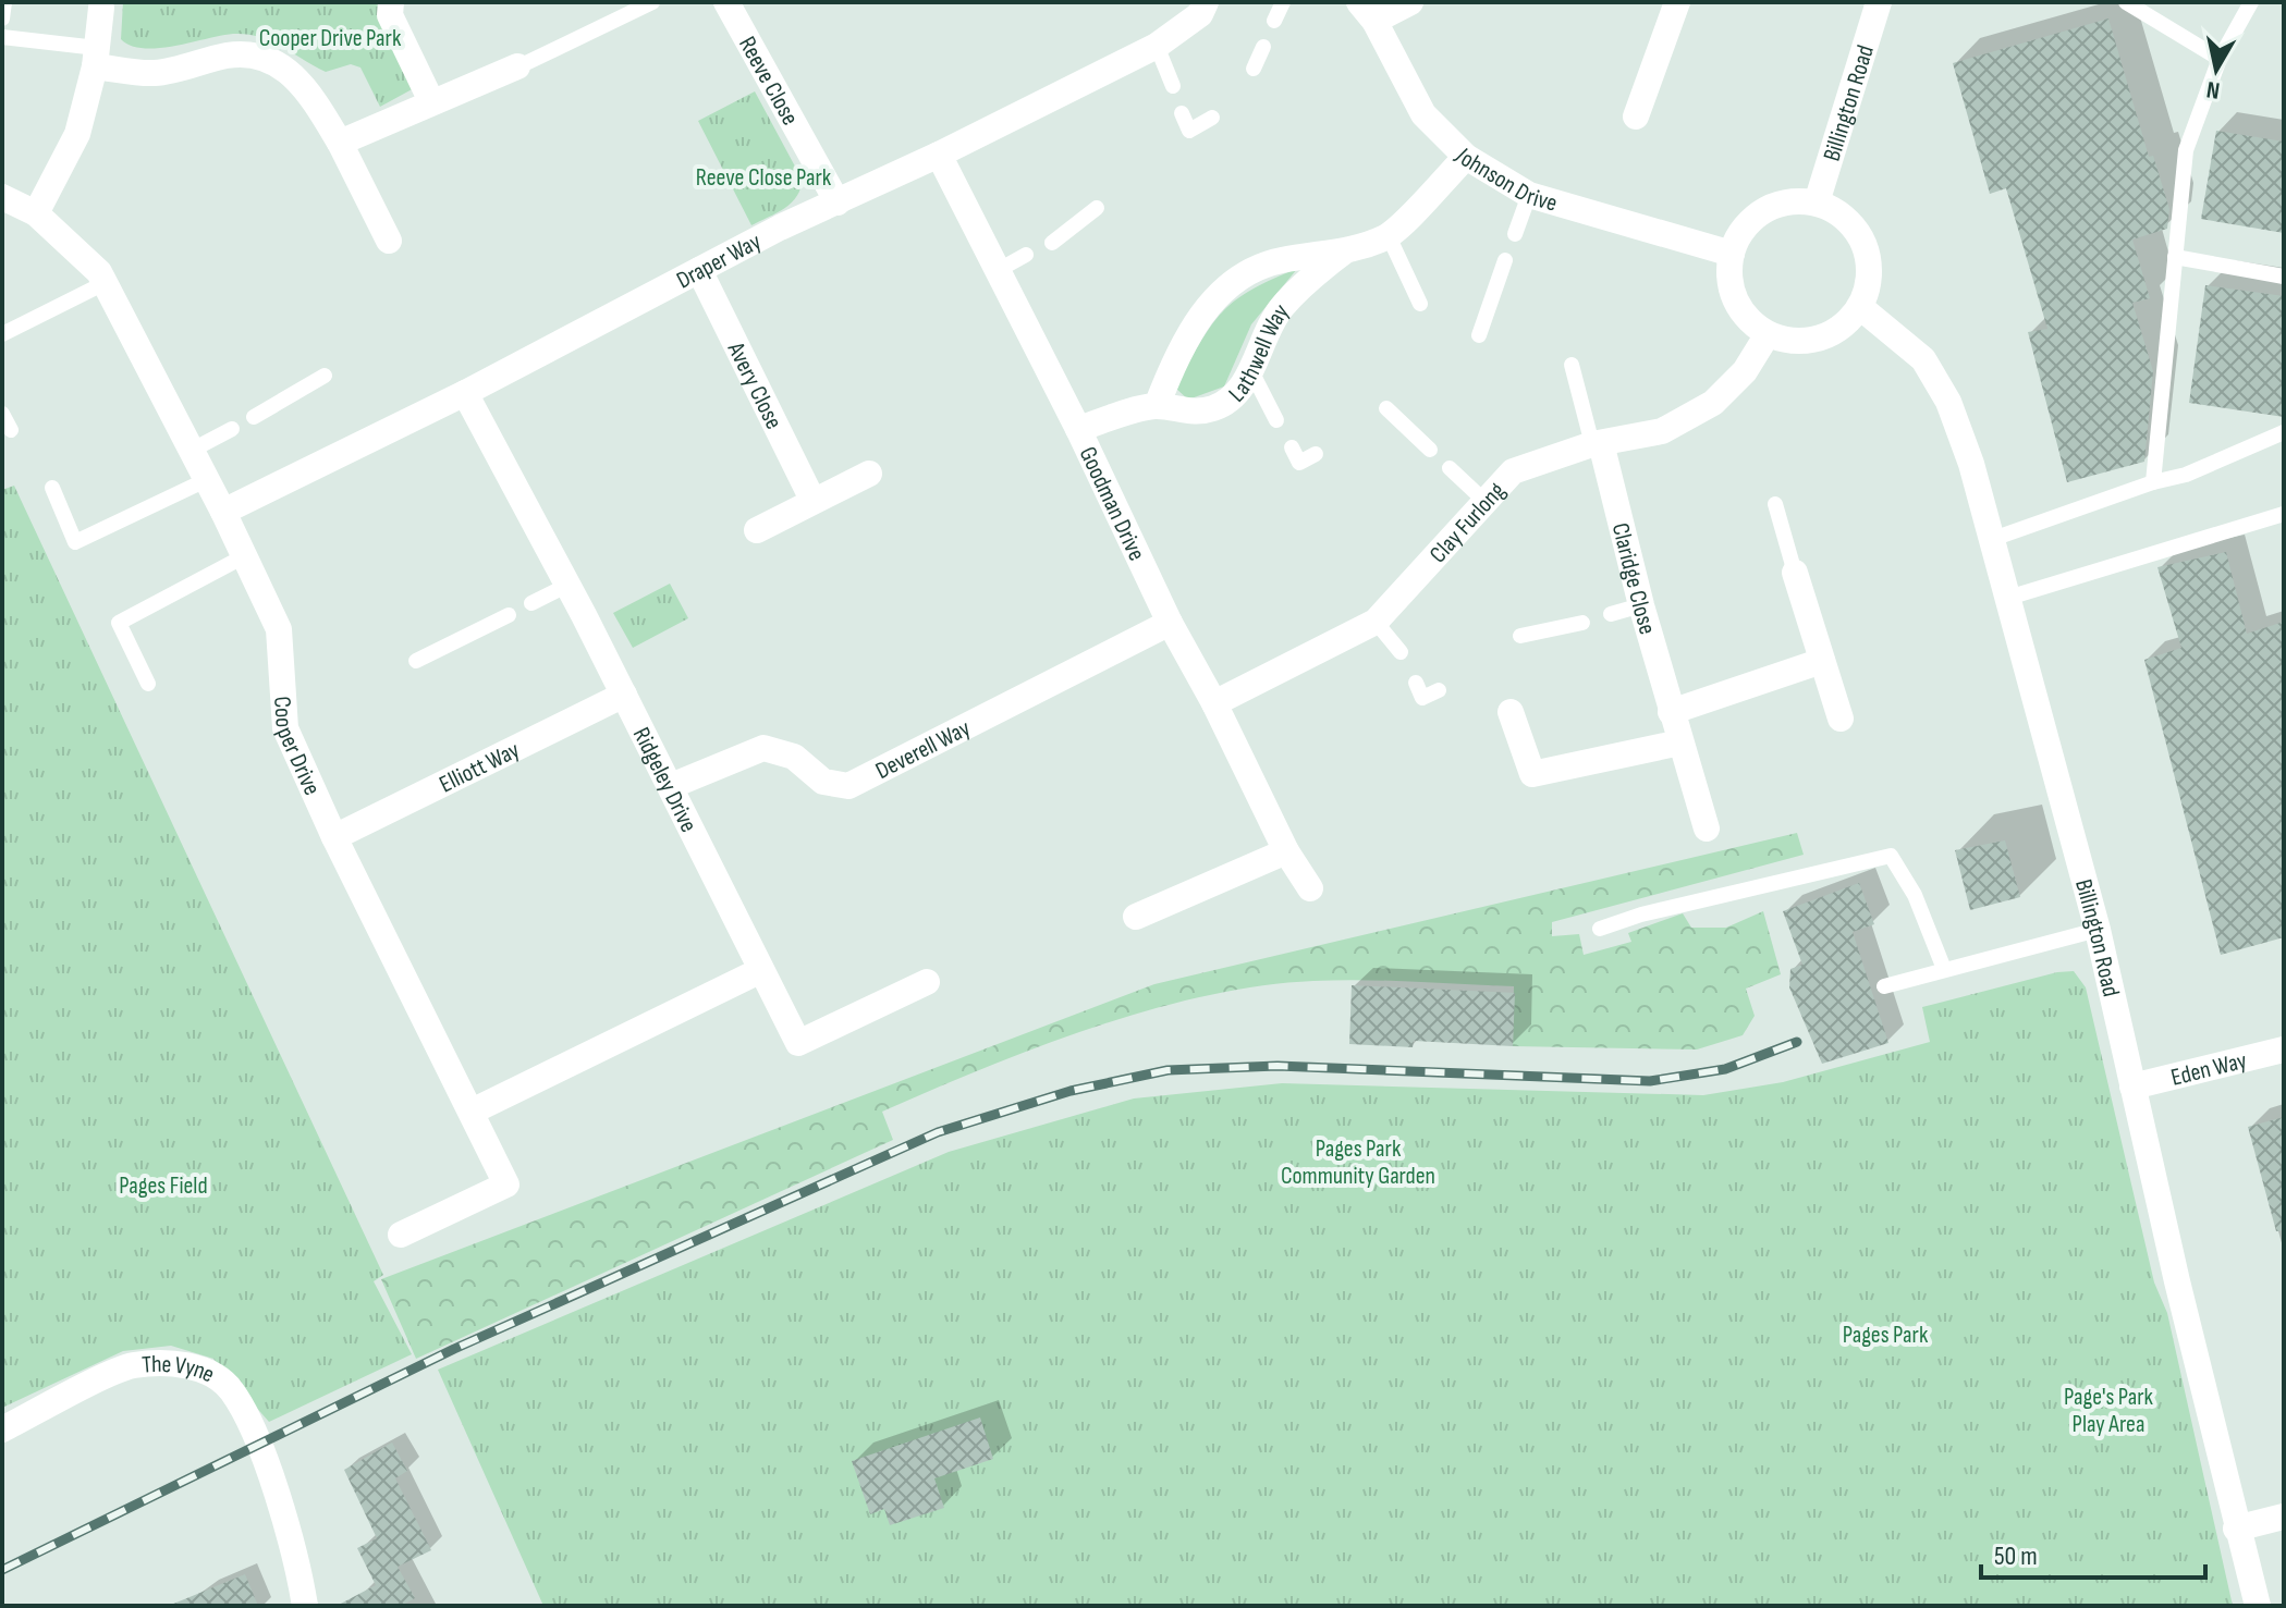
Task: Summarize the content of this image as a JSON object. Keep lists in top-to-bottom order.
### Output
{
  "streets": {
    "street": [
      "Reeve Close",
      "Billington Road",
      "Johnson Drive",
      "Draper Way",
      "Lathwell Way",
      "Avery Close",
      "Goodman Drive",
      "Clay Furlong",
      "Claridge Close",
      "Cooper Drive",
      "Deverell Way",
      "Elliott Way",
      "Ridgeley Drive",
      "Eden Way",
      "The Vyne"
    ]
  },
  "crossings": [
    ["Reeve Close", "Draper Way"],
    ["Billington Road", "Johnson Drive"],
    ["Billington Road", "Clay Furlong"],
    ["Billington Road", "Eden Way"],
    ["Johnson Drive", "Lathwell Way"],
    ["Johnson Drive", "Clay Furlong"],
    ["Draper Way", "Avery Close"],
    ["Draper Way", "Goodman Drive"],
    ["Draper Way", "Cooper Drive"],
    ["Draper Way", "Ridgeley Drive"],
    ["Lathwell Way", "Goodman Drive"],
    ["Goodman Drive", "Clay Furlong"],
    ["Goodman Drive", "Deverell Way"],
    ["Clay Furlong", "Claridge Close"],
    ["Cooper Drive", "Elliott Way"],
    ["Deverell Way", "Ridgeley Drive"],
    ["Elliott Way", "Ridgeley Drive"]
  ],
  "parks": [
    "Cooper Drive Park",
    "Reeve Close Park",
    "Pages Park Community Garden",
    "Pages Field",
    "Pages Park",
    "Page's Park Play Area"
  ],
  "scale_bar": "50 m",
  "north": "bottom"
}
